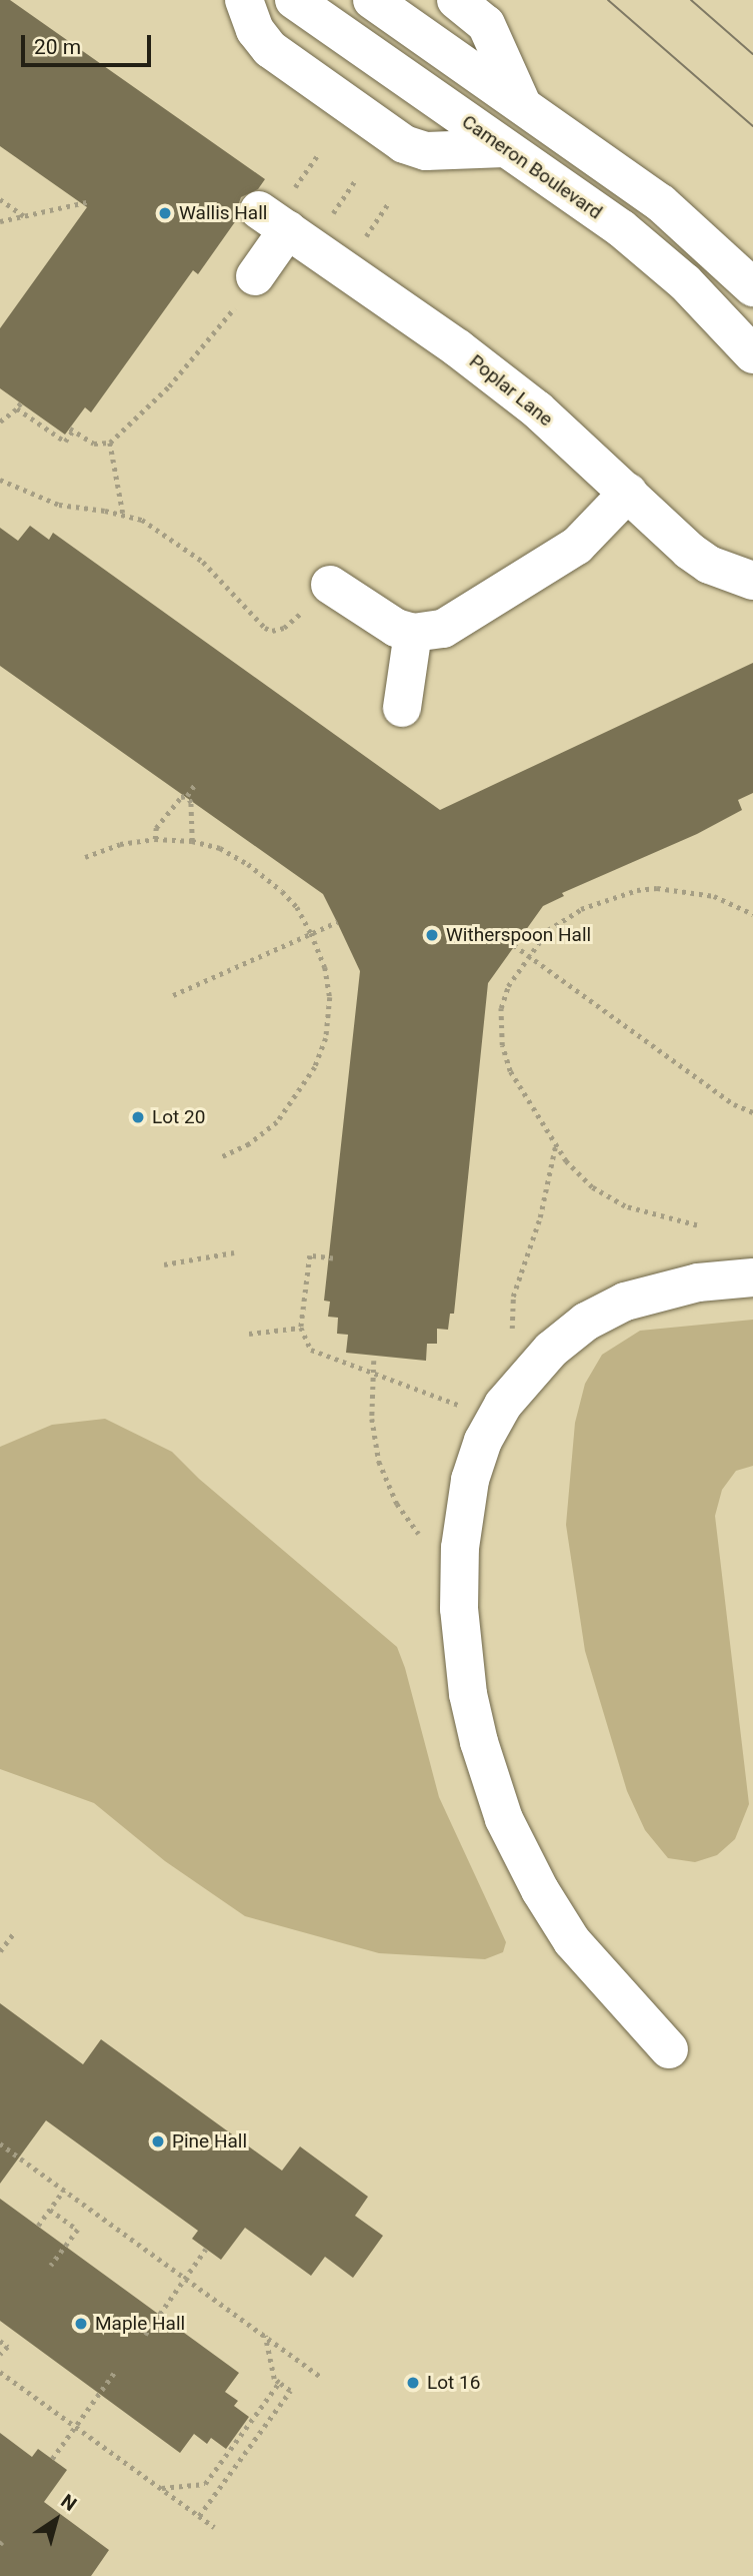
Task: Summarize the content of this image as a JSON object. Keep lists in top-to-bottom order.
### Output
{
  "streets": {
    "street": ["Cameron Boulevard", "Poplar Lane"]
  },
  "places": [
    "Wallis Hall",
    "Witherspoon Hall",
    "Lot 20",
    "Pine Hall",
    "Maple Hall",
    "Lot 16"
  ],
  "scale_bar": "20 m",
  "north": "top right"
}
